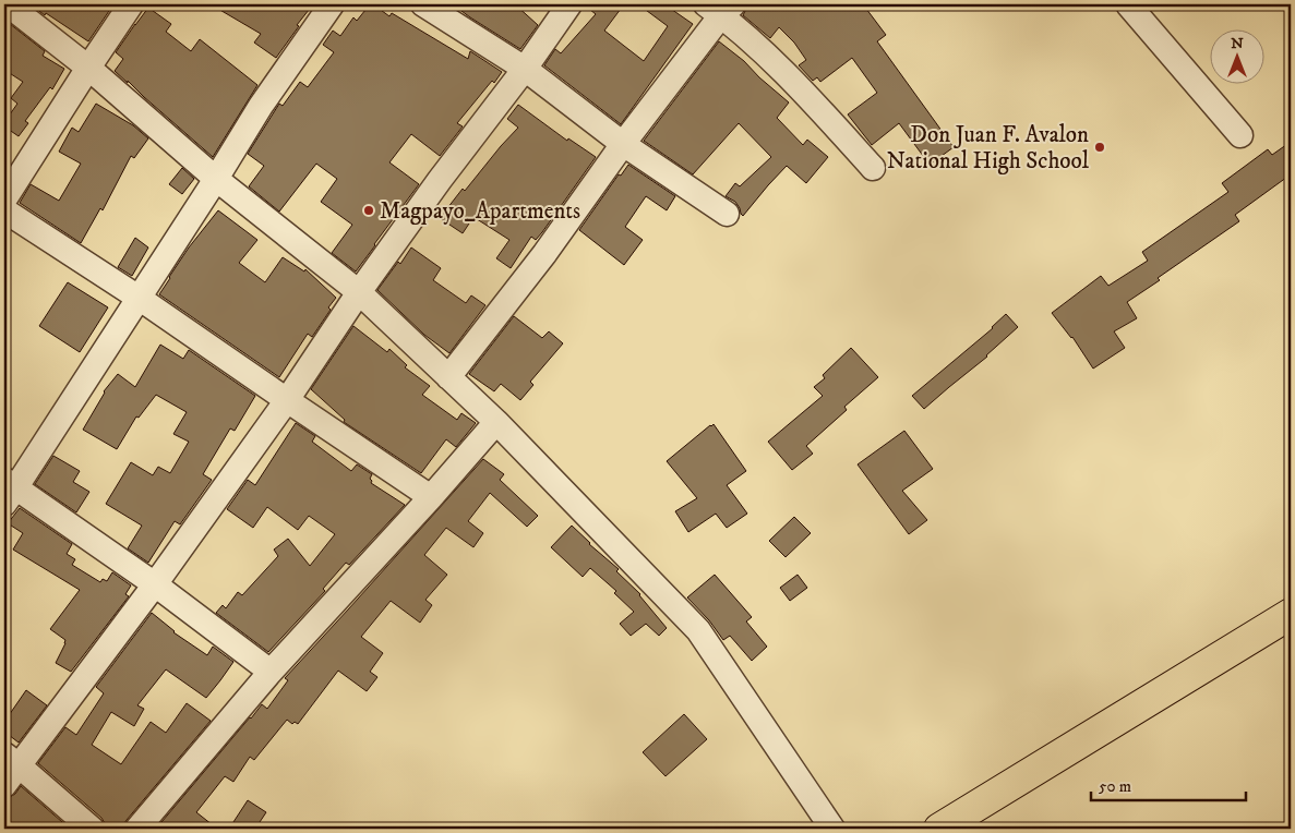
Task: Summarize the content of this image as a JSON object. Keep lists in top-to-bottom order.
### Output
{
  "places": ["Don Juan F. Avalon National High School", "Magpayo_Apartments"],
  "scale_bar": "50 m",
  "north": "top"
}
